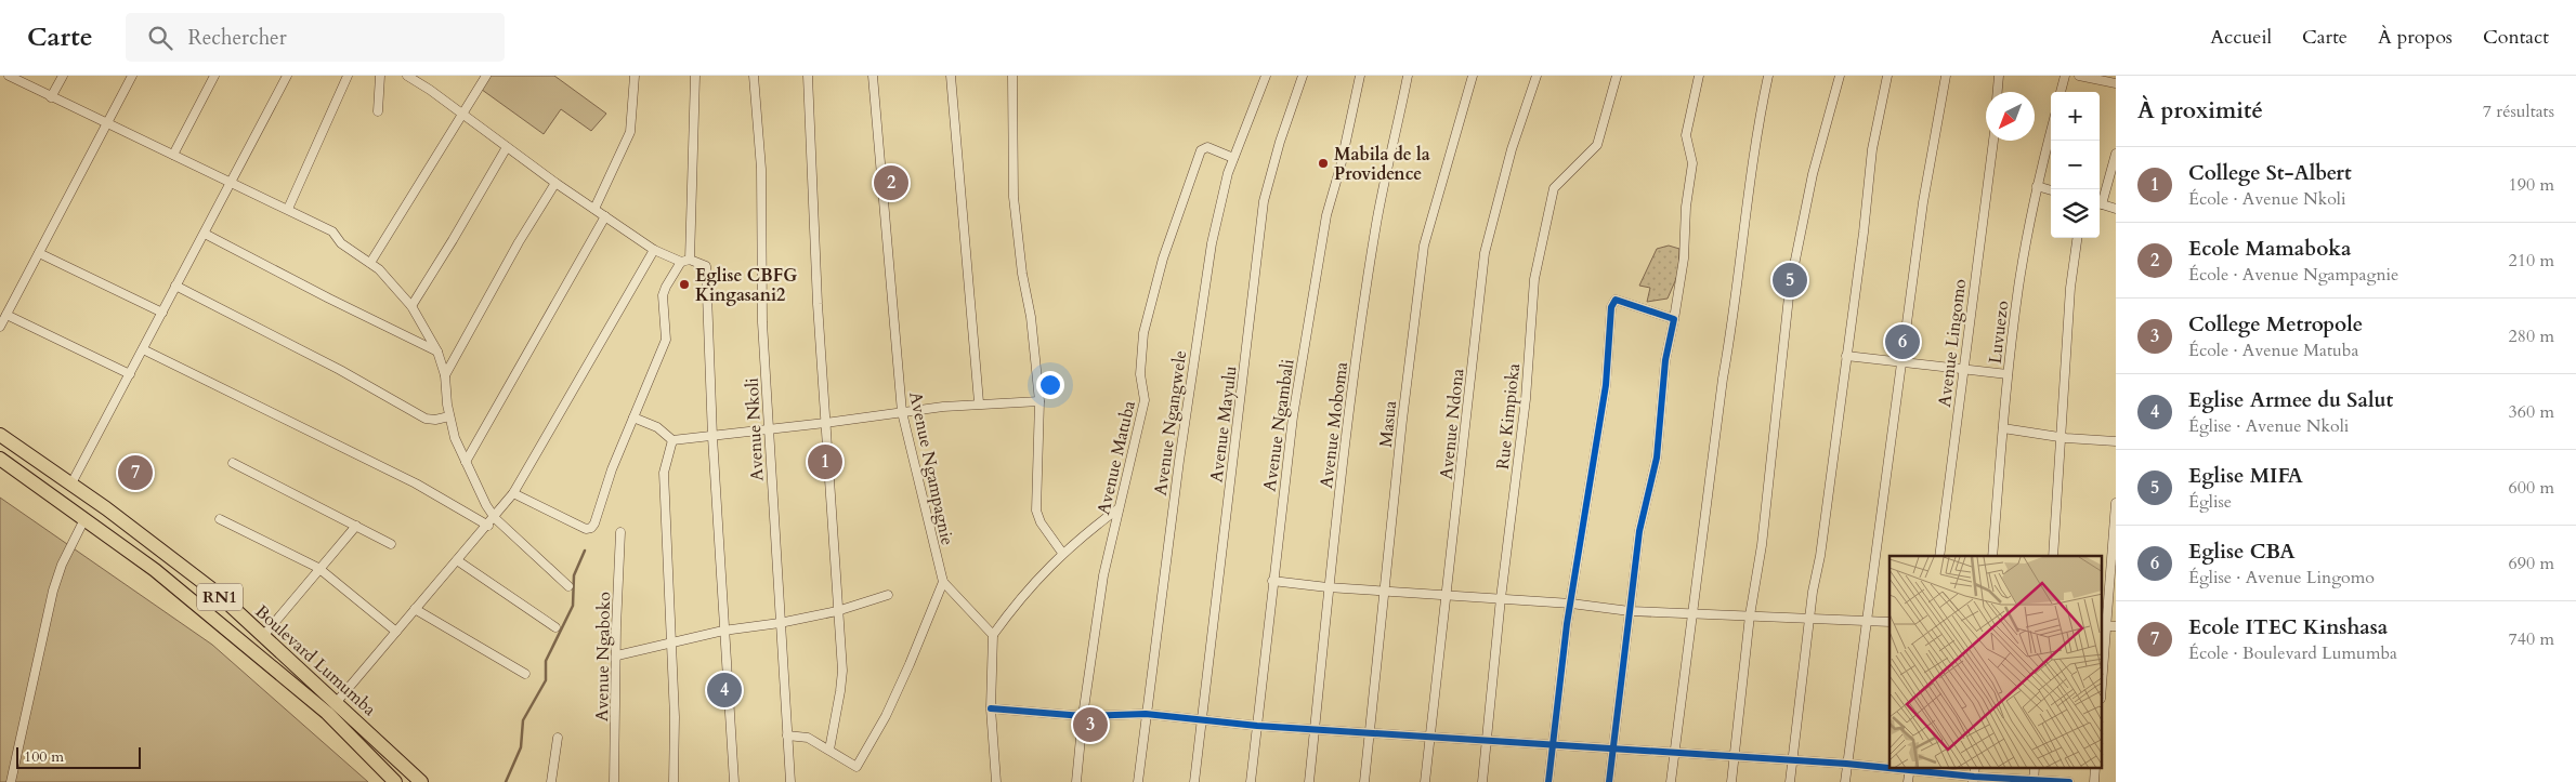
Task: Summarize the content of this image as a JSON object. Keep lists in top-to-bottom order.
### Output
{
  "streets": {
    "highway": ["RN1", "Boulevard Lumumba"],
    "street": [
      "Luvuezo",
      "Avenue Lingomo",
      "Rue Kimpioka",
      "Avenue Ngangwele",
      "Avenue Mayulu",
      "Masua",
      "Avenue Ndona",
      "Avenue Ngambali",
      "Avenue Moboma",
      "Avenue Nkoli",
      "Avenue Matuba",
      "Avenue Ngampagnie",
      "Avenue Ngaboko"
    ]
  },
  "crossings": [
    ["Avenue Ngangwele", "Avenue Matuba"]
  ],
  "places": ["Mabila de la Providence", "Eglise CBFG Kingasani2"],
  "scale_bar": "100 m",
  "north": "bottom left",
  "page": {
    "header": "Carte",
    "search": "Rechercher",
    "nav": [
      "Accueil",
      "Carte",
      "À propos",
      "Contact"
    ],
    "heading": ["À proximité", "7 résultats"],
    "map_buttons": ["+", "−"],
    "list": [
      {
        "mark": "1",
        "name": "College St-Albert",
        "note": "École · Avenue Nkoli",
        "value": "190 m"
      },
      {
        "mark": "2",
        "name": "Ecole Mamaboka",
        "note": "École · Avenue Ngampagnie",
        "value": "210 m"
      },
      {
        "mark": "3",
        "name": "College Metropole",
        "note": "École · Avenue Matuba",
        "value": "280 m"
      },
      {
        "mark": "4",
        "name": "Eglise Armee du Salut",
        "note": "Église · Avenue Nkoli",
        "value": "360 m"
      },
      {
        "mark": "5",
        "name": "Eglise MIFA",
        "note": "Église",
        "value": "600 m"
      },
      {
        "mark": "6",
        "name": "Eglise CBA",
        "note": "Église · Avenue Lingomo",
        "value": "690 m"
      },
      {
        "mark": "7",
        "name": "Ecole ITEC Kinshasa",
        "note": "École · Boulevard Lumumba",
        "value": "740 m"
      }
    ],
    "pins": [
      "2",
      "5",
      "6",
      "1",
      "7",
      "4",
      "3"
    ],
    "scale": "100 m"
  }
}
